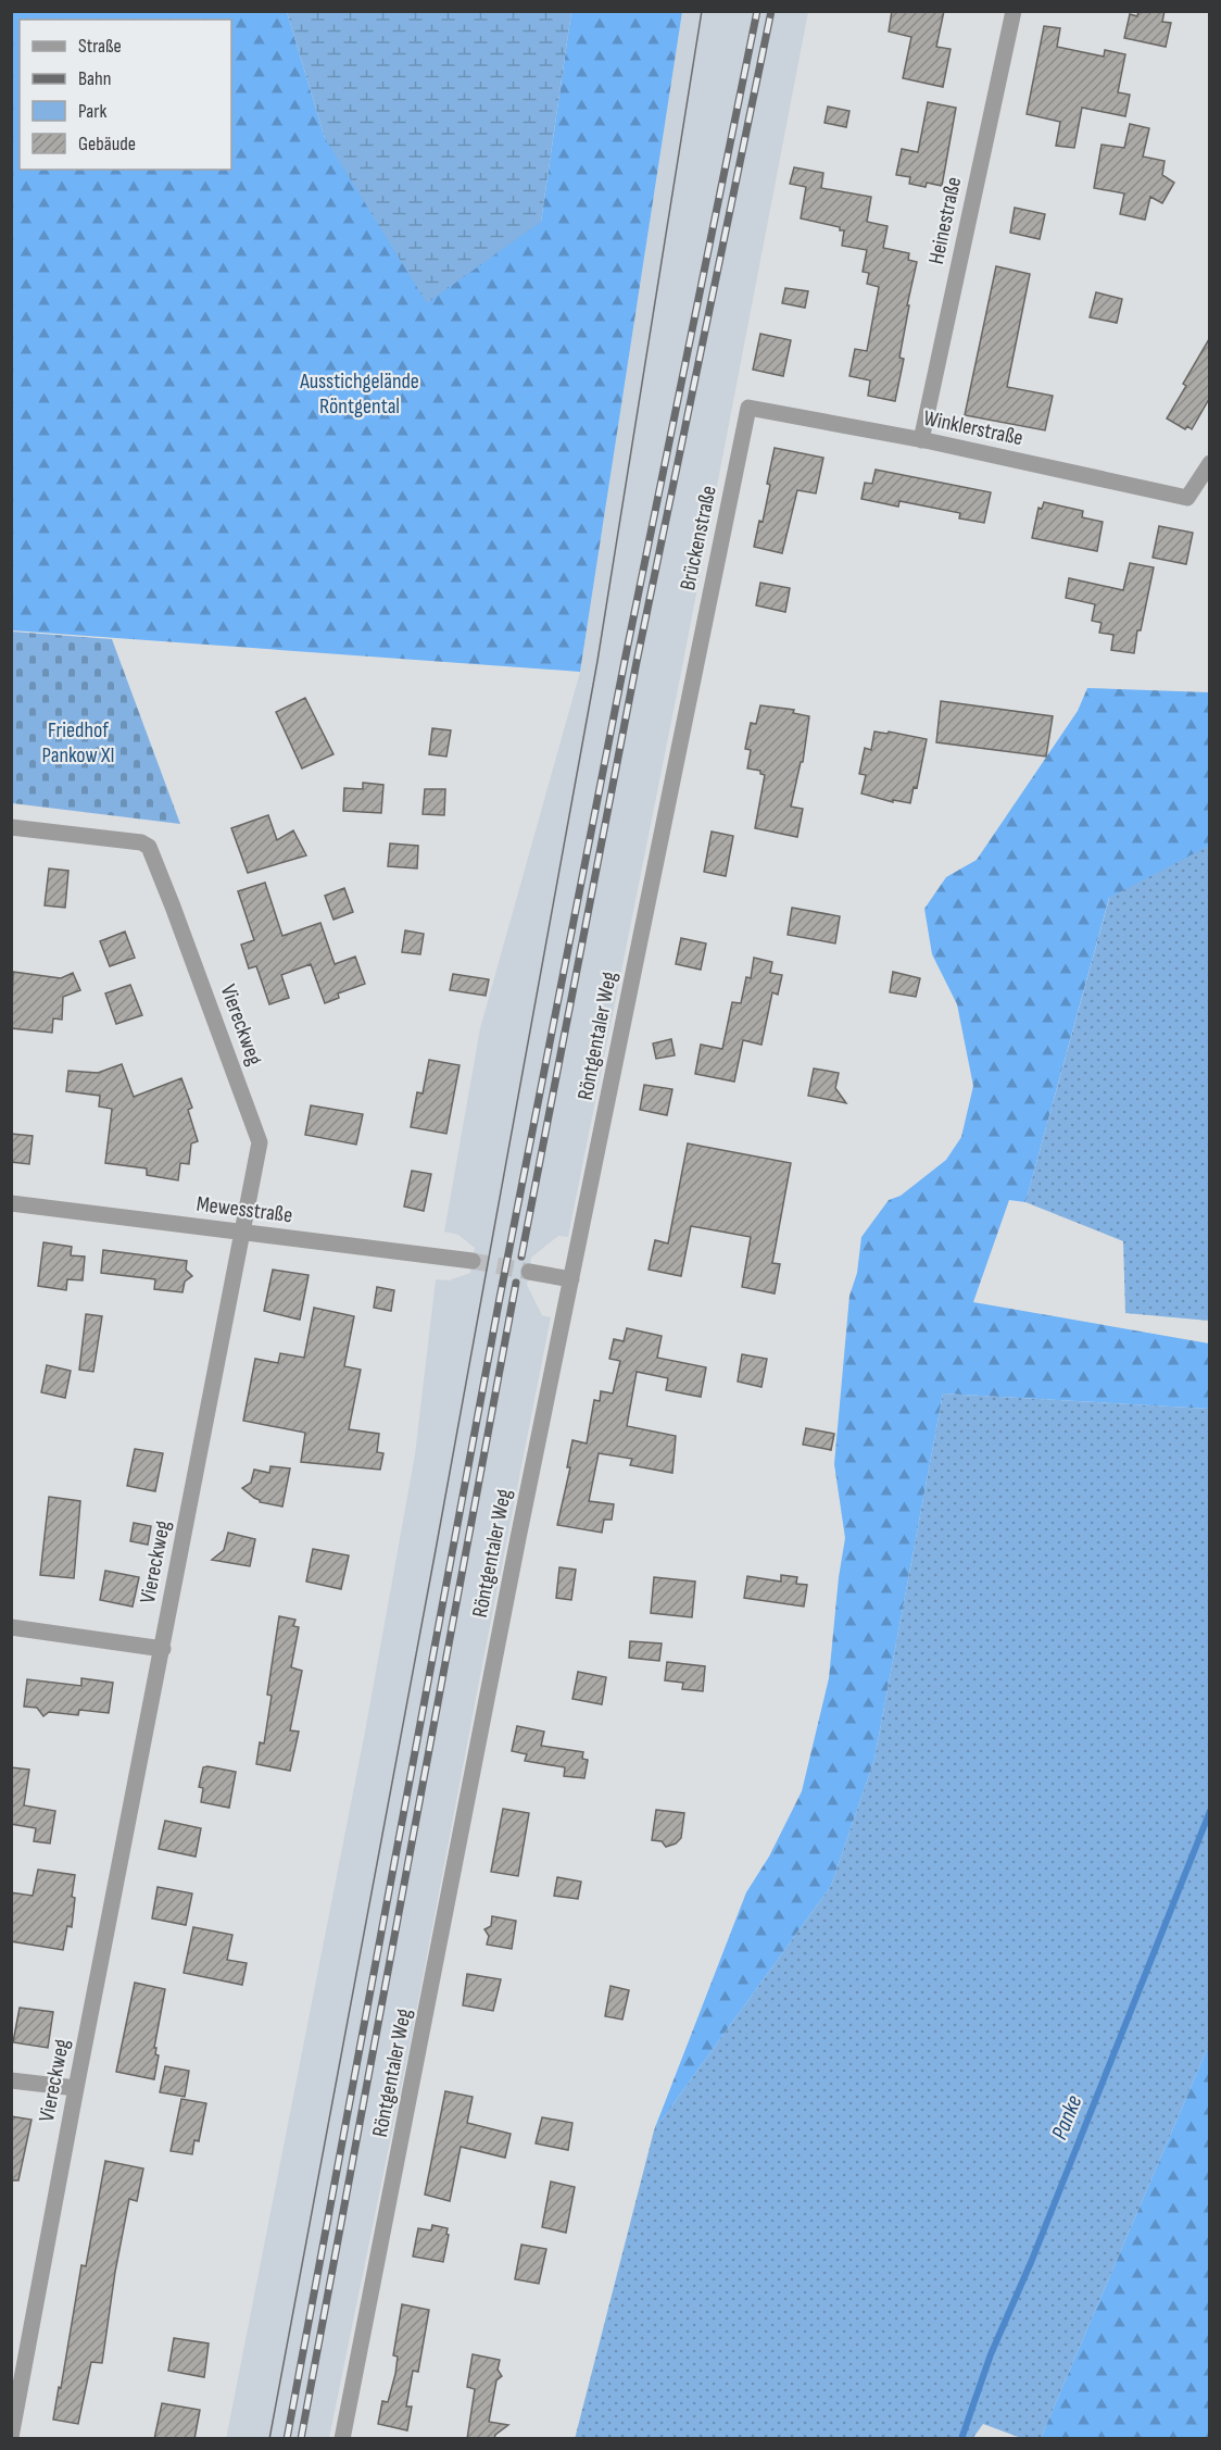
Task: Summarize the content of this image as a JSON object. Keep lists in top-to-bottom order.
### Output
{
  "streets": {
    "street": [
      "Heinestraße",
      "Winklerstraße",
      "Brückenstraße",
      "Viereckweg",
      "Röntgentaler Weg",
      "Mewesstraße"
    ]
  },
  "crossings": [
    ["Heinestraße", "Winklerstraße"],
    ["Winklerstraße", "Brückenstraße"],
    ["Brückenstraße", "Röntgentaler Weg"],
    ["Viereckweg", "Mewesstraße"]
  ],
  "water": ["Panke"],
  "parks": ["Ausstichgelände Röntgental", "Friedhof Pankow XI"],
  "legend": [
    "Straße",
    "Bahn",
    "Park",
    "Gebäude"
  ]
}
